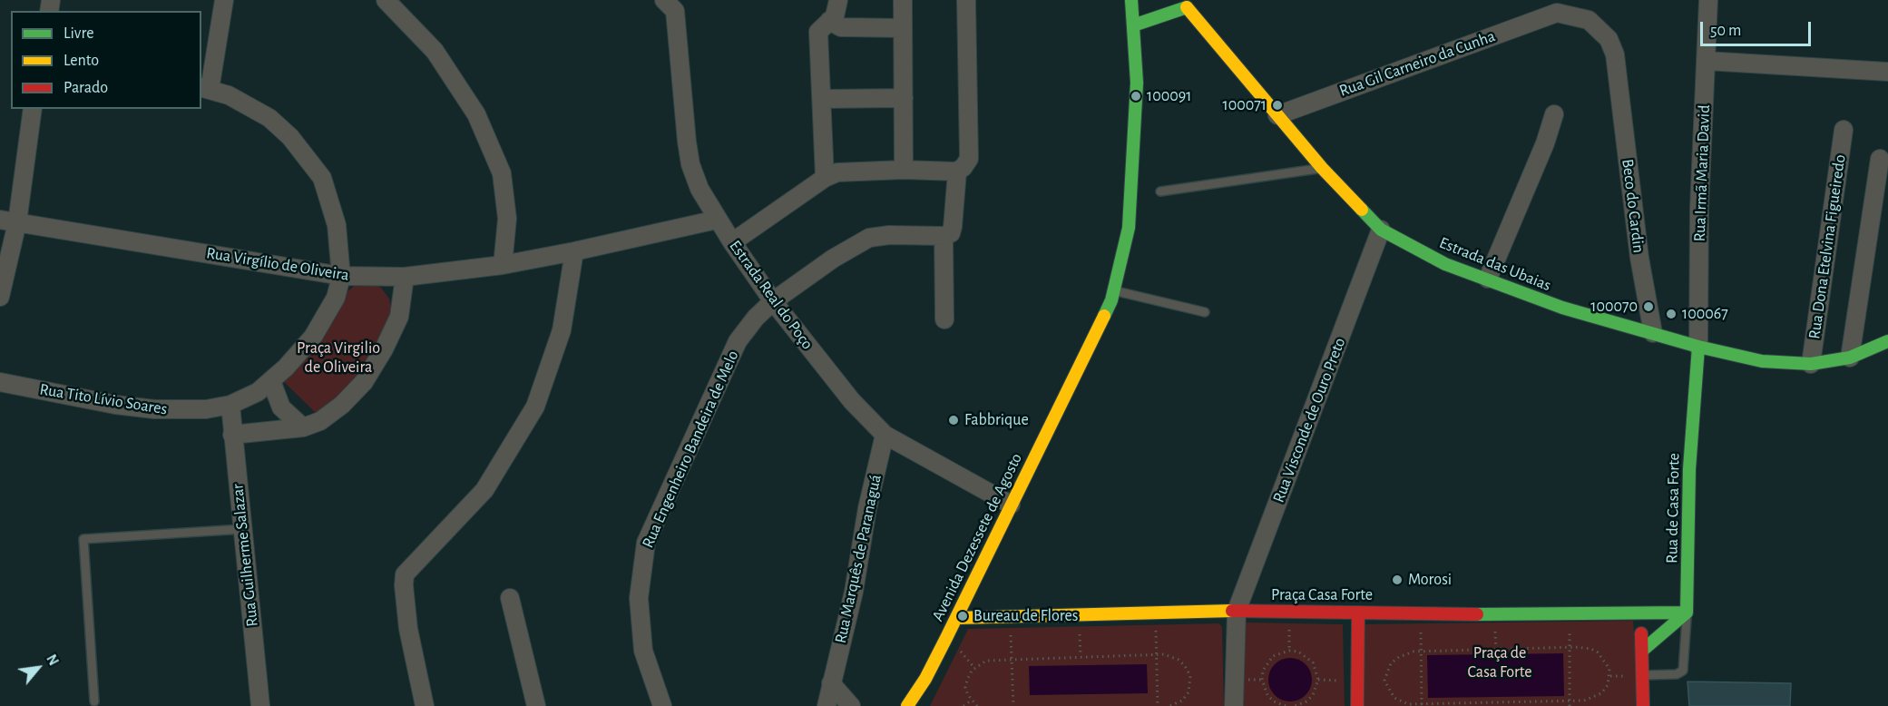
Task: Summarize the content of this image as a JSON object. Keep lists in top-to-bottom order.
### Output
{
  "streets": {
    "main road": [
      "Estrada das Ubaias",
      "Rua de Casa Forte",
      "Avenida Dezessete de Agosto",
      "Praça Casa Forte"
    ],
    "street": [
      "Rua Gil Carneiro da Cunha",
      "Rua Irmã Maria David",
      "Beco do Cardin",
      "Rua Dona Etelvina Figueiredo",
      "Rua Virgílio de Oliveira",
      "Estrada Real do Poço",
      "Rua Tito Lívio Soares",
      "Rua Visconde de Ouro Preto",
      "Rua Engenheiro Bandeira de Melo",
      "Rua Guilherme Salazar",
      "Rua Marquês de Paranaguá"
    ]
  },
  "crossings": [
    ["Rua Gil Carneiro da Cunha", "Beco do Cardin"],
    ["Rua Gil Carneiro da Cunha", "Estrada das Ubaias"],
    ["Rua Irmã Maria David", "Estrada das Ubaias"],
    ["Rua Irmã Maria David", "Rua de Casa Forte"],
    ["Beco do Cardin", "Estrada das Ubaias"],
    ["Rua Dona Etelvina Figueiredo", "Estrada das Ubaias"],
    ["Rua Virgílio de Oliveira", "Estrada Real do Poço"],
    ["Rua Virgílio de Oliveira", "Rua Tito Lívio Soares"],
    ["Estrada das Ubaias", "Rua Visconde de Ouro Preto"],
    ["Estrada das Ubaias", "Rua de Casa Forte"],
    ["Estrada Real do Poço", "Rua Engenheiro Bandeira de Melo"],
    ["Estrada Real do Poço", "Avenida Dezessete de Agosto"],
    ["Estrada Real do Poço", "Rua Marquês de Paranaguá"],
    ["Rua Tito Lívio Soares", "Rua Guilherme Salazar"],
    ["Rua Visconde de Ouro Preto", "Praça Casa Forte"],
    ["Rua de Casa Forte", "Praça Casa Forte"],
    ["Avenida Dezessete de Agosto", "Praça Casa Forte"]
  ],
  "parks": ["Praça Virgilio de Oliveira", "Praça de Casa Forte"],
  "places": [
    "100091",
    "100071",
    "100070",
    "100067",
    "Fabbrique",
    "Morosi",
    "Bureau de Flores"
  ],
  "legend": ["Livre", "Lento", "Parado"],
  "scale_bar": "50 m",
  "north": "top right"
}
